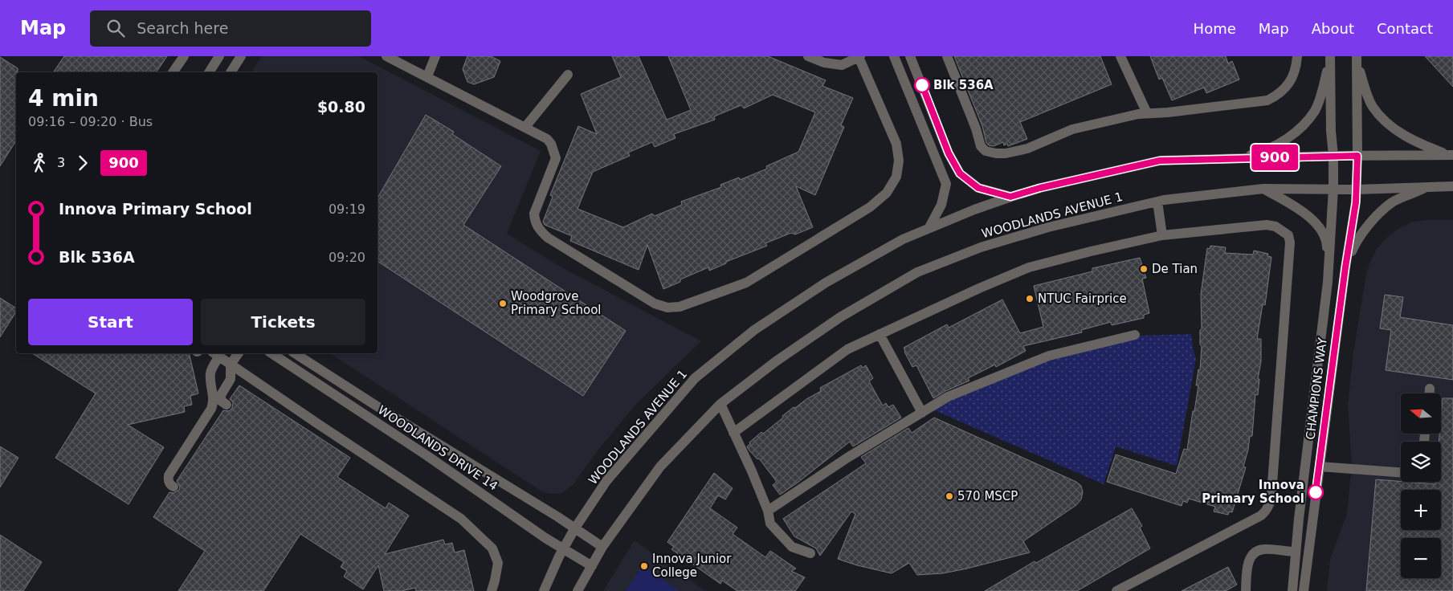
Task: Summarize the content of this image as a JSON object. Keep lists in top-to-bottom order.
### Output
{
  "streets": {
    "street": ["WOODLANDS AVENUE 1", "CHAMPIONS WAY", "WOODLANDS DRIVE 14"]
  },
  "crossings": [
    ["WOODLANDS AVENUE 1", "CHAMPIONS WAY"],
    ["WOODLANDS AVENUE 1", "WOODLANDS DRIVE 14"]
  ],
  "places": [
    "Blk 536A",
    "De Tian",
    "NTUC Fairprice",
    "Woodgrove Primary School",
    "Innova Primary School",
    "570 MSCP",
    "Innova Junior College"
  ],
  "lines": ["bus line 900"],
  "north": "left",
  "page": {
    "header": "Map",
    "search": "Search here",
    "nav": [
      "Home",
      "Map",
      "About",
      "Contact"
    ],
    "on_map": "900",
    "heading": ["4 min", "09:16 – 09:20 · Bus", "$0.80"],
    "legs": ["3", "900"],
    "list": [
      {
        "name": "Innova Primary School",
        "value": "09:19"
      },
      {
        "name": "Blk 536A",
        "value": "09:20"
      }
    ],
    "buttons": ["Start", "Tickets"],
    "map_buttons": ["+", "−"]
  }
}
